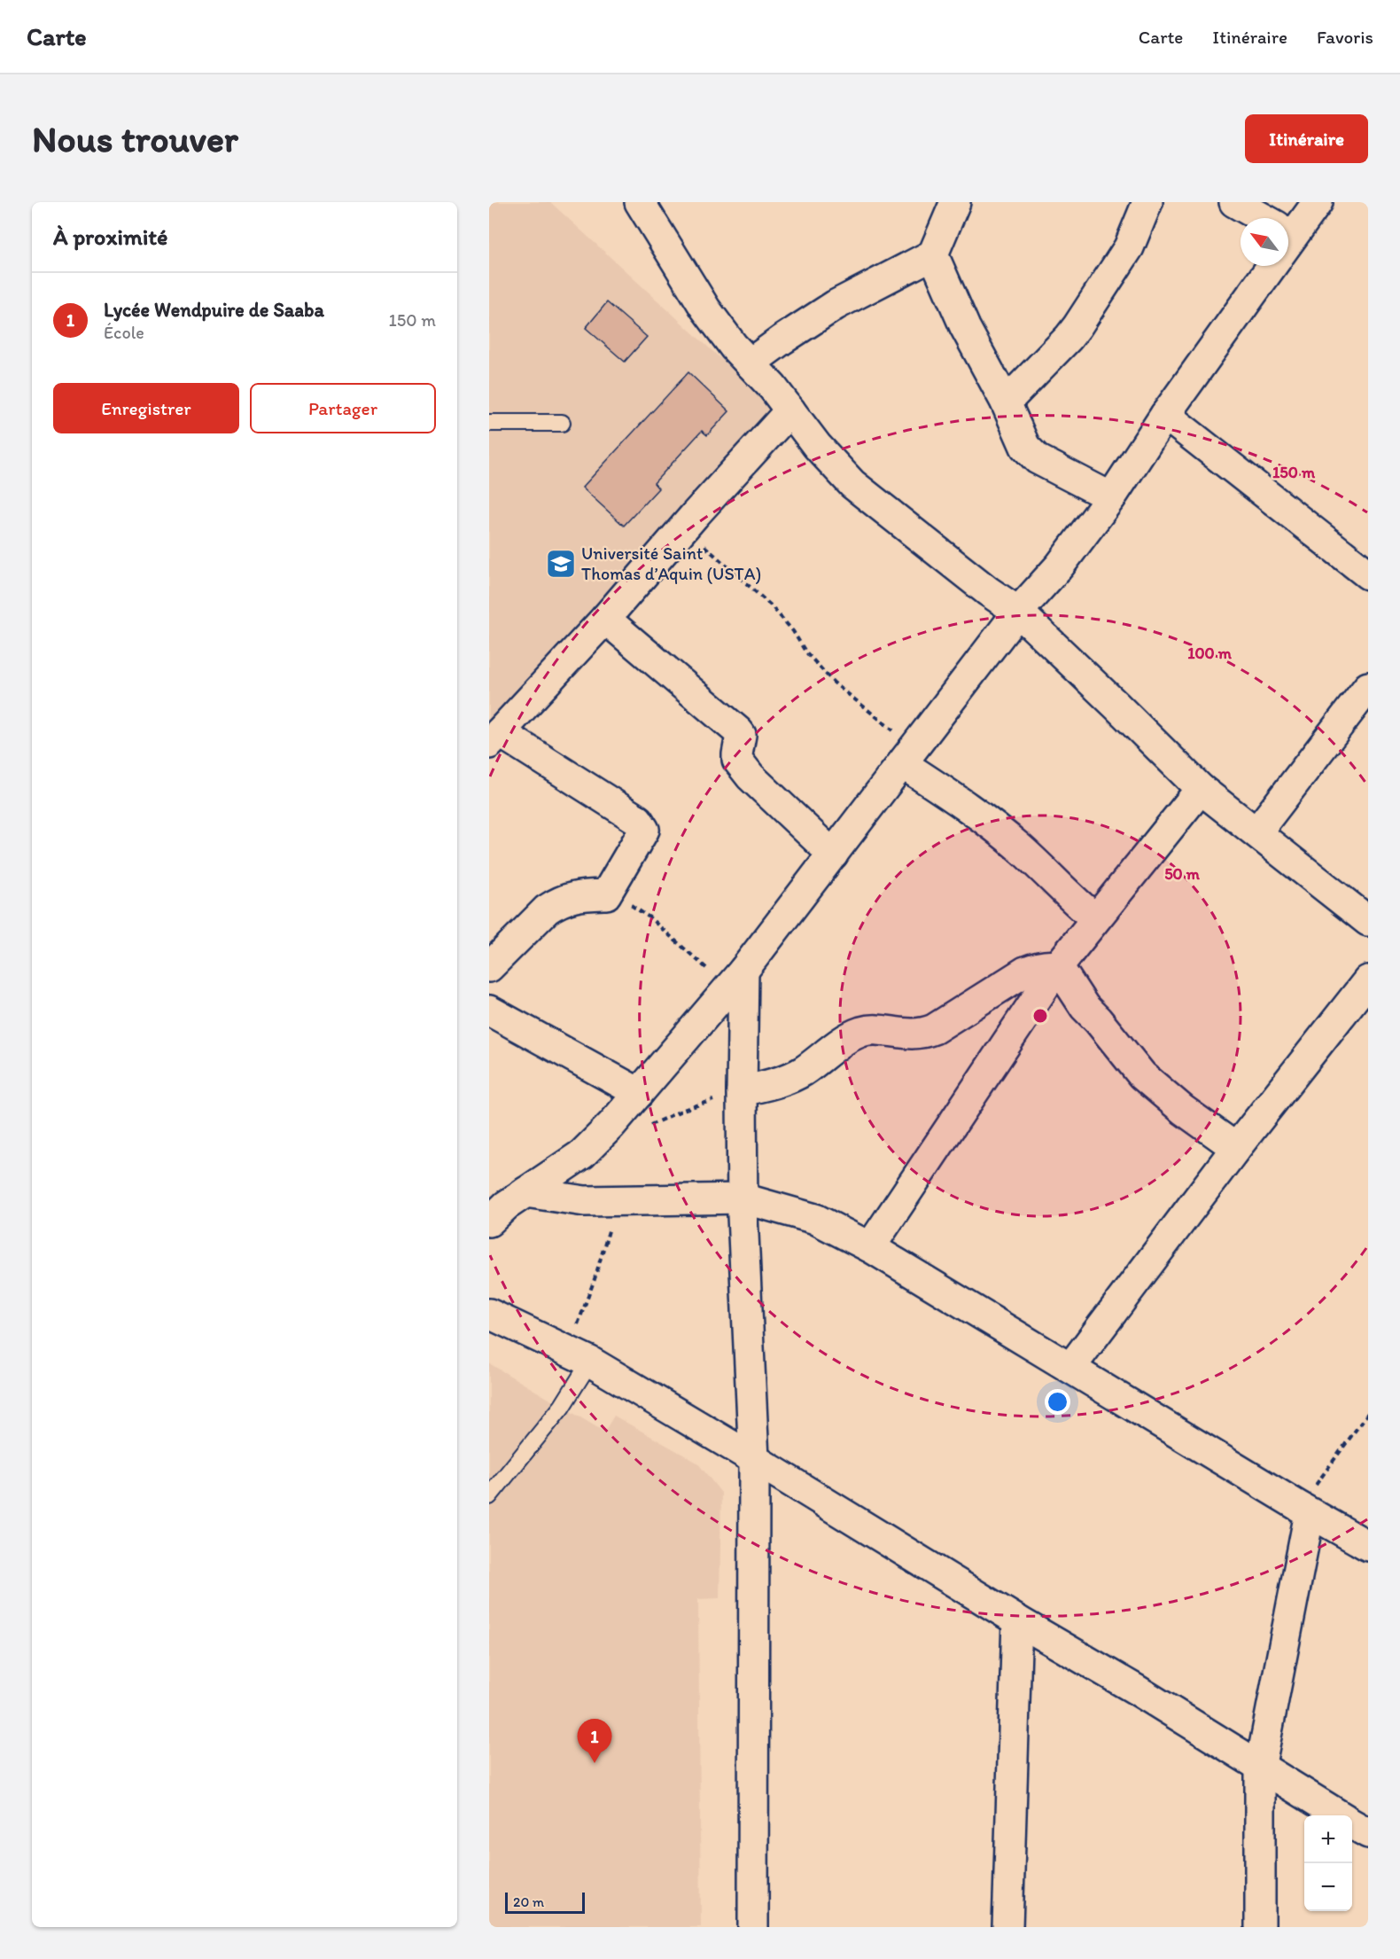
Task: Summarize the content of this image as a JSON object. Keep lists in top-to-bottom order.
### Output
{
  "places": {
    "school or university": ["Université Saint Thomas d’Aquin (USTA)"]
  },
  "scale_bar": "20 m",
  "north": "top left",
  "page": {
    "header": "Carte",
    "nav": ["Carte", "Itinéraire", "Favoris"],
    "buttons": [
      "Itinéraire",
      ["Enregistrer", "Partager"]
    ],
    "title": "Nous trouver",
    "heading": "À proximité",
    "list": [
      {
        "mark": "1",
        "name": "Lycée Wendpuire de Saaba",
        "note": "École",
        "value": "150 m"
      }
    ],
    "pins": "1",
    "map_buttons": ["+", "−"],
    "scale": "20 m"
  },
  "rings": ["150 m", "100 m", "50 m"]
}
